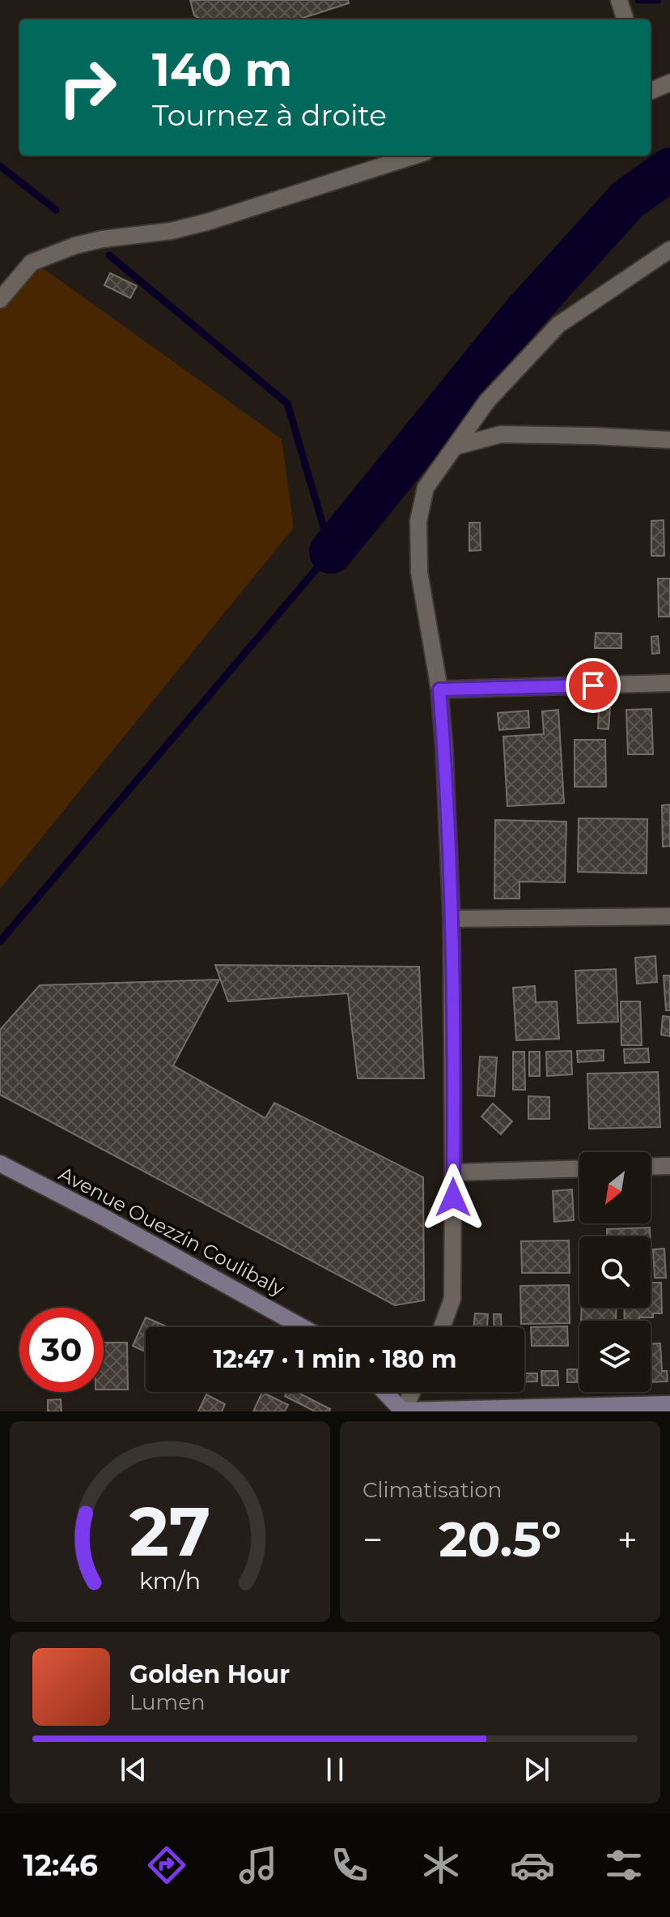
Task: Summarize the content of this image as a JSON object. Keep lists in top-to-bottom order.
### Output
{
  "streets": {
    "main road": ["Avenue Ouezzin Coulibaly"]
  },
  "north": "bottom left",
  "page": {
    "turn": ["140 m", "Tournez à droite"],
    "limit": "30",
    "trip": "12:47 · 1 min · 180 m",
    "tile": "Climatisation",
    "heat": ["−", "20.5°", "+"],
    "song": ["Golden Hour", "Lumen"],
    "tabs": "12:46",
    "gauge": ["27", "km/h"]
  }
}
